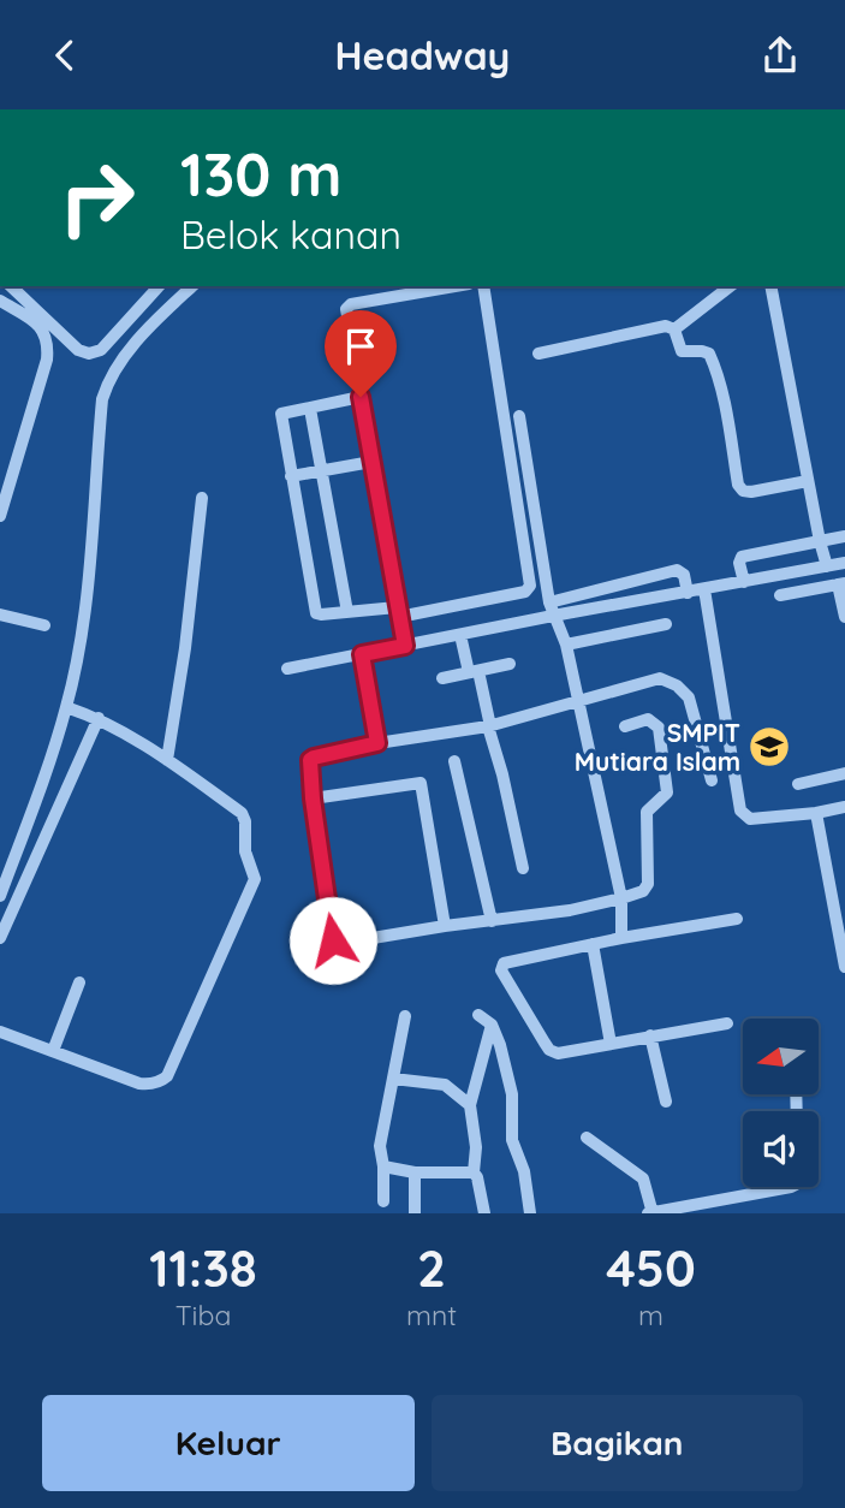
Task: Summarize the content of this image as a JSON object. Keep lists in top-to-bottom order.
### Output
{
  "places": {
    "school or university": ["SMPIT Mutiara Islam"]
  },
  "north": "left",
  "page": {
    "header": "Headway",
    "turn": ["130 m", "Belok kanan"],
    "eta": [
      "11:38",
      "Tiba",
      "2",
      "mnt",
      "450",
      "m"
    ],
    "buttons": ["Keluar", "Bagikan"]
  }
}
